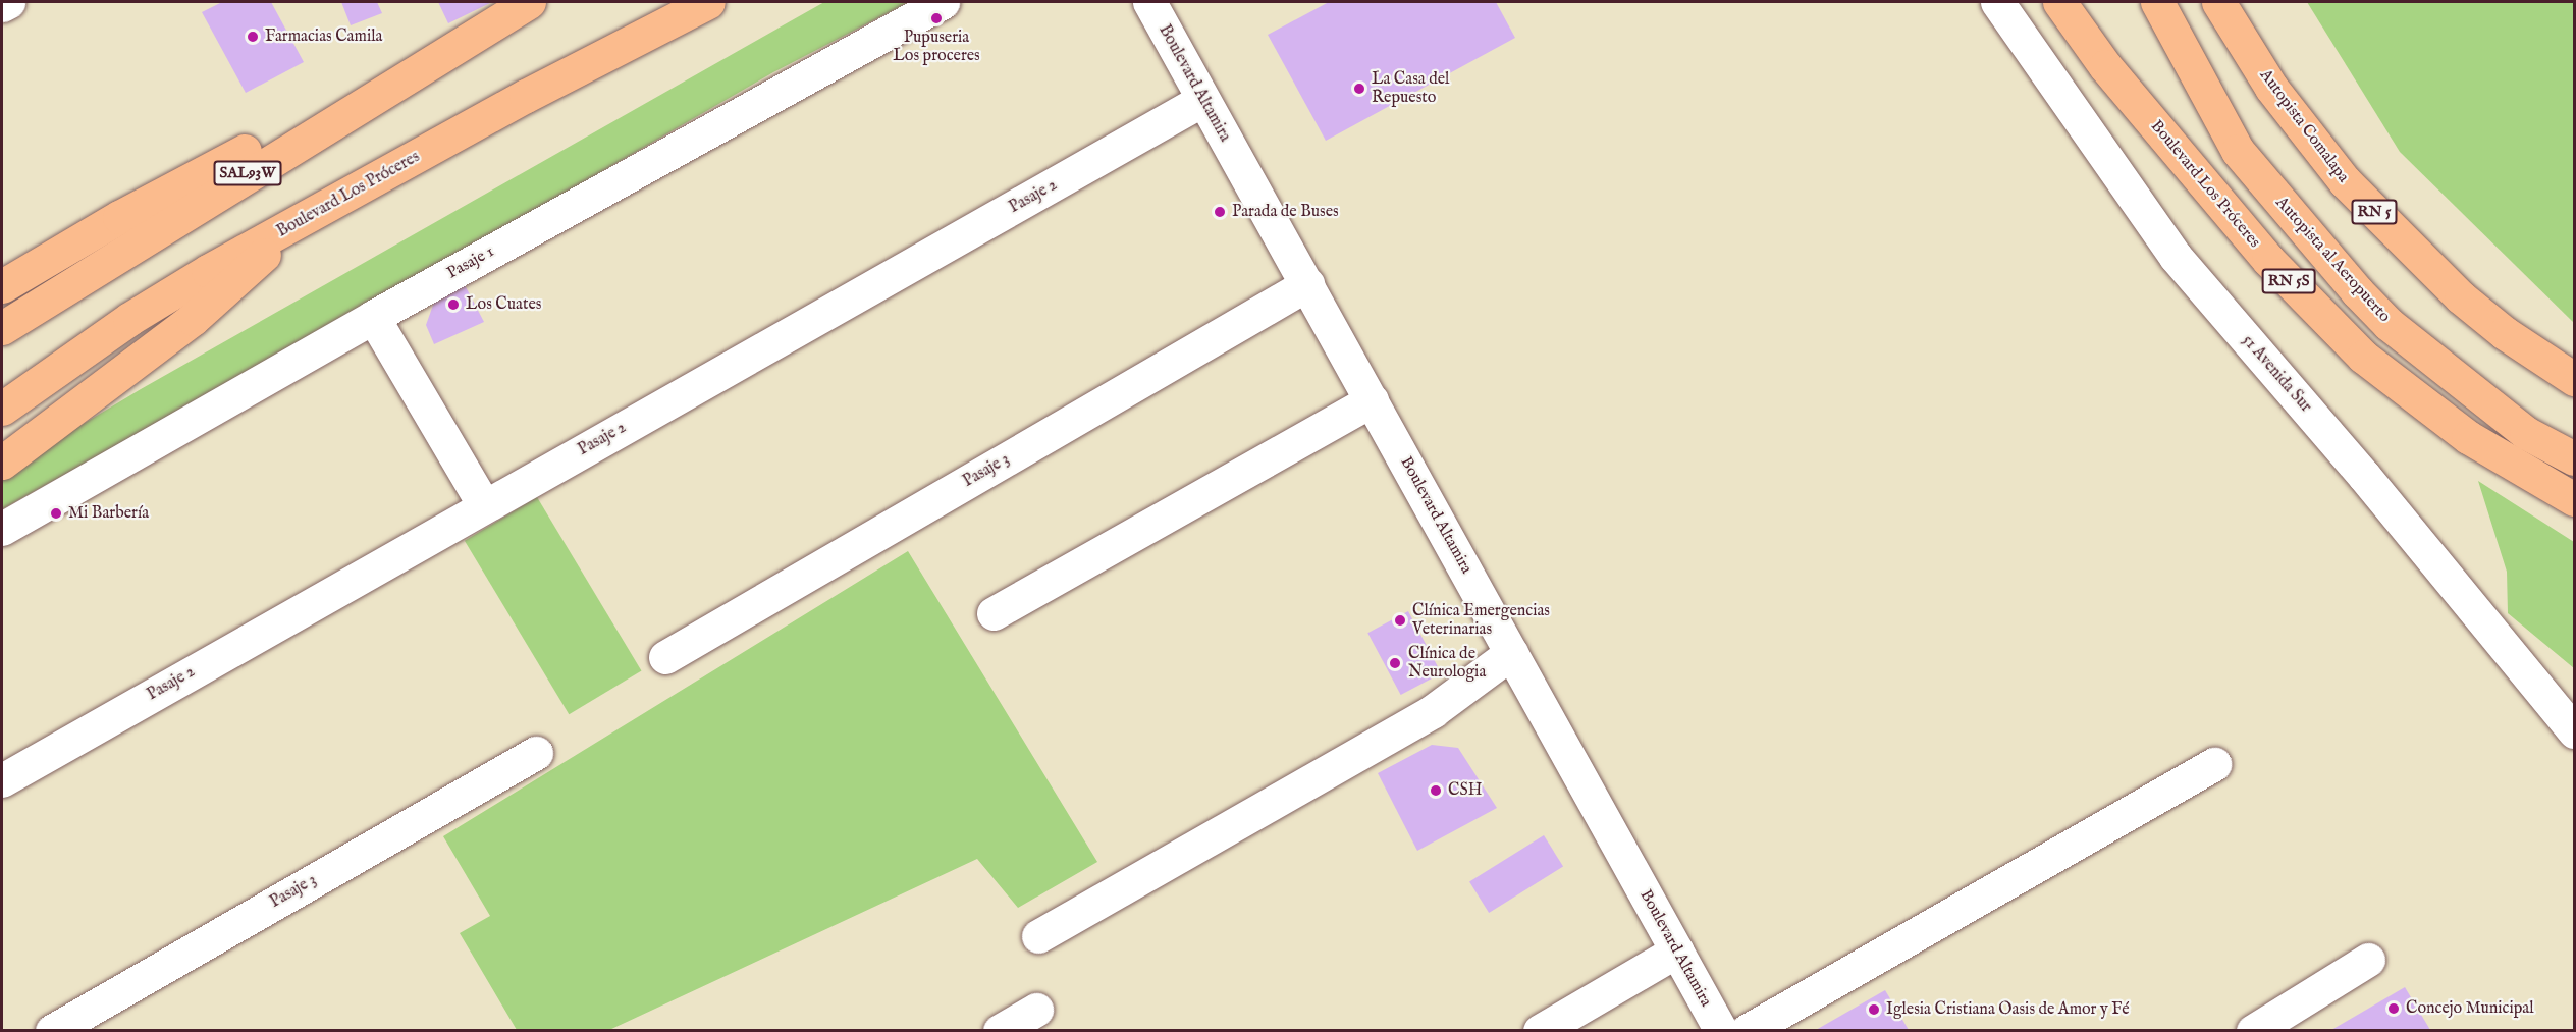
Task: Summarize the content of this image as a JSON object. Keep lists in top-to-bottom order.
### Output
{
  "streets": {
    "main road": [
      "Autopista Comalapa",
      "SAL93W",
      "Boulevard Los Próceres",
      "RN 5",
      "Autopista al Aeropuerto",
      "RN 5S"
    ],
    "street": [
      "Boulevard Altamira",
      "Pasaje 2",
      "Pasaje 1",
      "51 Avenida Sur",
      "Pasaje 3"
    ]
  },
  "crossings": [
    ["Boulevard Altamira", "Pasaje 2"],
    ["Boulevard Altamira", "Pasaje 3"]
  ],
  "places": [
    "Pupuseria Los proceres",
    "Farmacias Camila",
    "La Casa del Repuesto",
    "Parada de Buses",
    "Los Cuates",
    "Mi Barbería",
    "Clínica Emergencias Veterinarias",
    "Clínica de Neurologia",
    "CSH",
    "Concejo Municipal",
    "Iglesia Cristiana Oasis de Amor y Fé"
  ]
}
